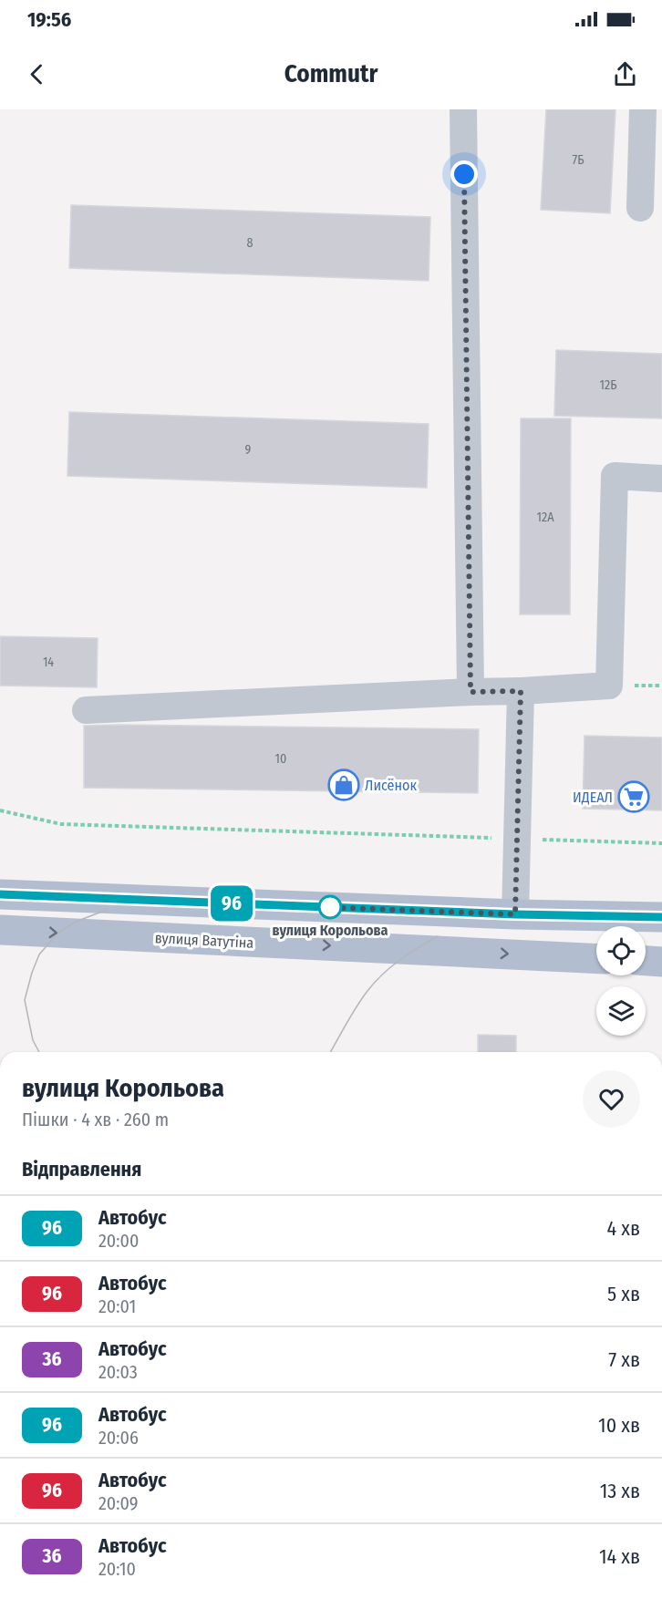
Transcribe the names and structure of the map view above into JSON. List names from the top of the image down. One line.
{"streets":{"main road":["вулиця Ватутіна"]},"places":{"shop":["Лисёнок"],"supermarket":["ИДЕАЛ"],"other":["вулиця Корольова"]},"lines":["bus line 96"],"house_numbers":["7Б","8","12Б","9","12А","14","10"],"page":{"status":"19:56","header":"Commutr","on_map":"96","heading":[["вулиця Корольова","Пішки · 4 хв · 260 m"],"Відправлення"],"list":[{"mark":"96","name":"Автобус","note":"20:00","value":"4 хв"},{"mark":"96","name":"Автобус","note":"20:01","value":"5 хв"},{"mark":"36","name":"Автобус","note":"20:03","value":"7 хв"},{"mark":"96","name":"Автобус","note":"20:06","value":"10 хв"},{"mark":"96","name":"Автобус","note":"20:09","value":"13 хв"},{"mark":"36","name":"Автобус","note":"20:10","value":"14 хв"}]}}
